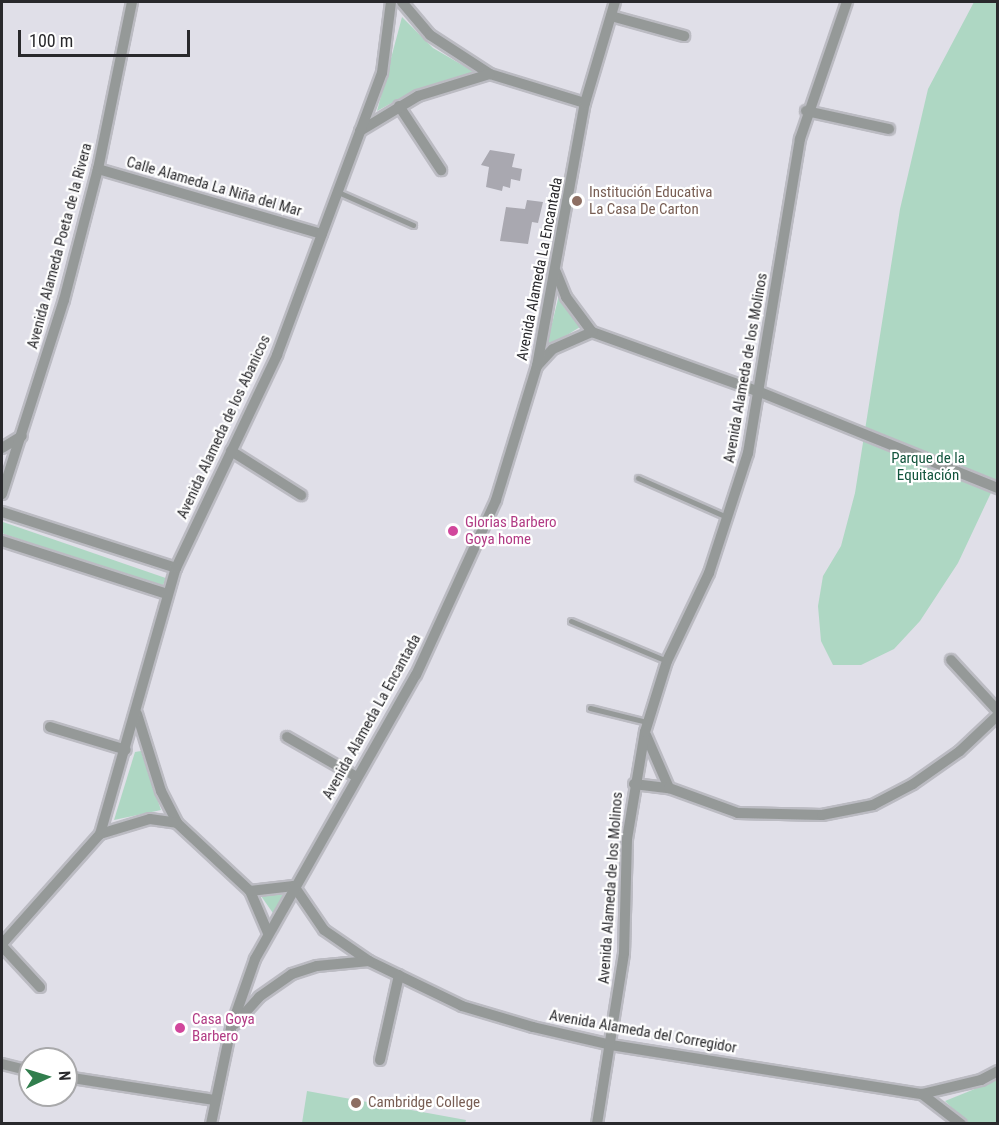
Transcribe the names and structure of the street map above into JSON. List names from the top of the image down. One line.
{"streets":{"street":["Calle Alameda La Niña del Mar","Avenida Alameda Poeta de la Rivera","Avenida Alameda La Encantada","Avenida Alameda de los Molinos","Avenida Alameda de los Abanicos","Avenida Alameda del Corregidor"]},"crossings":[["Calle Alameda La Niña del Mar","Avenida Alameda Poeta de la Rivera"],["Calle Alameda La Niña del Mar","Avenida Alameda de los Abanicos"],["Avenida Alameda La Encantada","Avenida Alameda del Corregidor"],["Avenida Alameda de los Molinos","Avenida Alameda del Corregidor"]],"parks":["Parque de la Equitación"],"places":["Institución Educativa La Casa De Carton","Glorias Barbero Goya home","Casa Goya Barbero","Cambridge College"],"scale_bar":"100 m","north":"right"}
